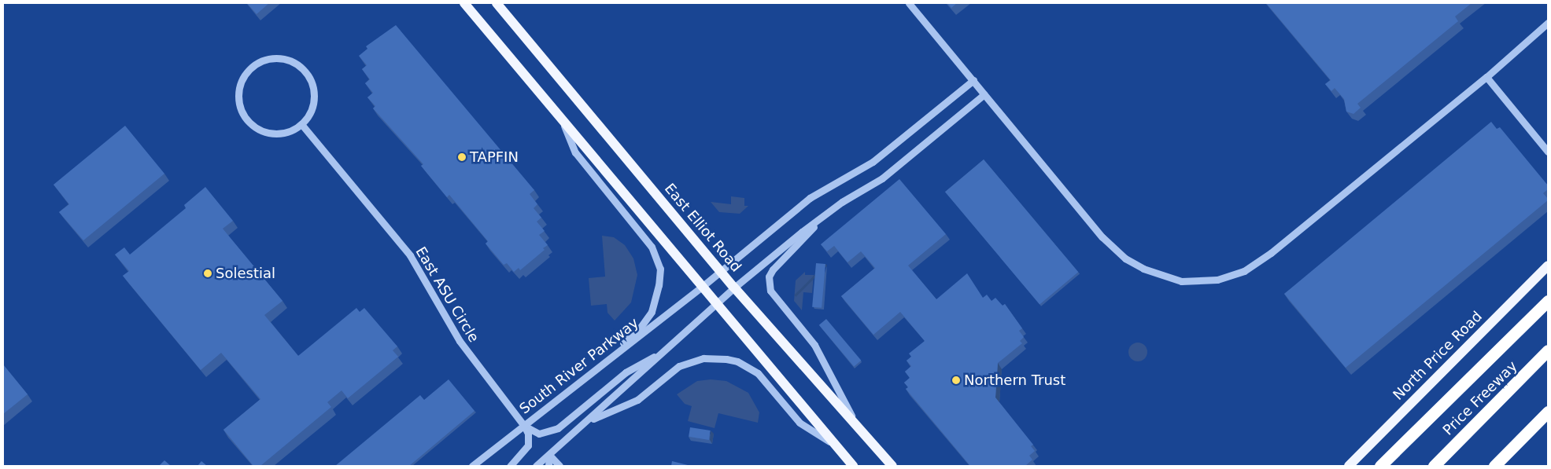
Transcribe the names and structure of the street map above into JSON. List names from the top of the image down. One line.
{"streets":{"highway":["Price Freeway"],"main road":["East Elliot Road","North Price Road"],"street":["East ASU Circle","South River Parkway"]},"crossings":[["East Elliot Road","South River Parkway"],["East ASU Circle","South River Parkway"]],"places":["TAPFIN","Solestial","Northern Trust"]}
